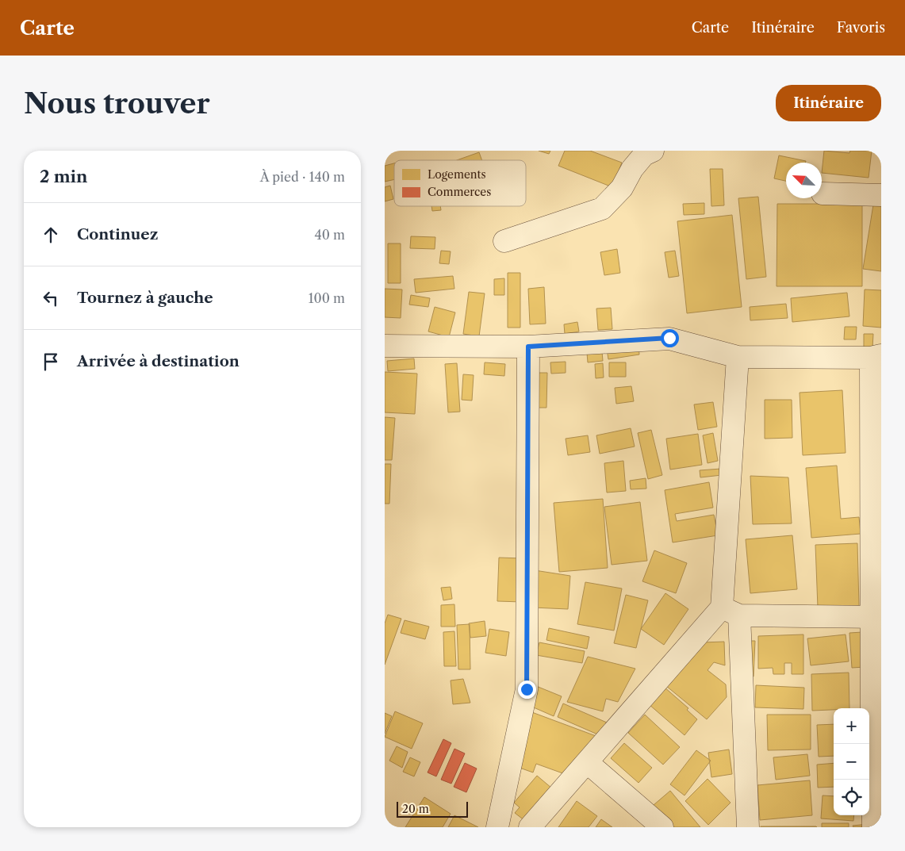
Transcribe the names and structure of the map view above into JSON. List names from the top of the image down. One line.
{"legend":["Logements","Commerces"],"scale_bar":"20 m","north":"top left","page":{"header":"Carte","nav":["Carte","Itinéraire","Favoris"],"buttons":"Itinéraire","title":"Nous trouver","heading":["2 min","À pied · 140 m"],"list":[["Continuez","40 m"],["Tournez à gauche","100 m"],"Arrivée à destination"],"map_buttons":["+","−"],"scale":"20 m"}}
